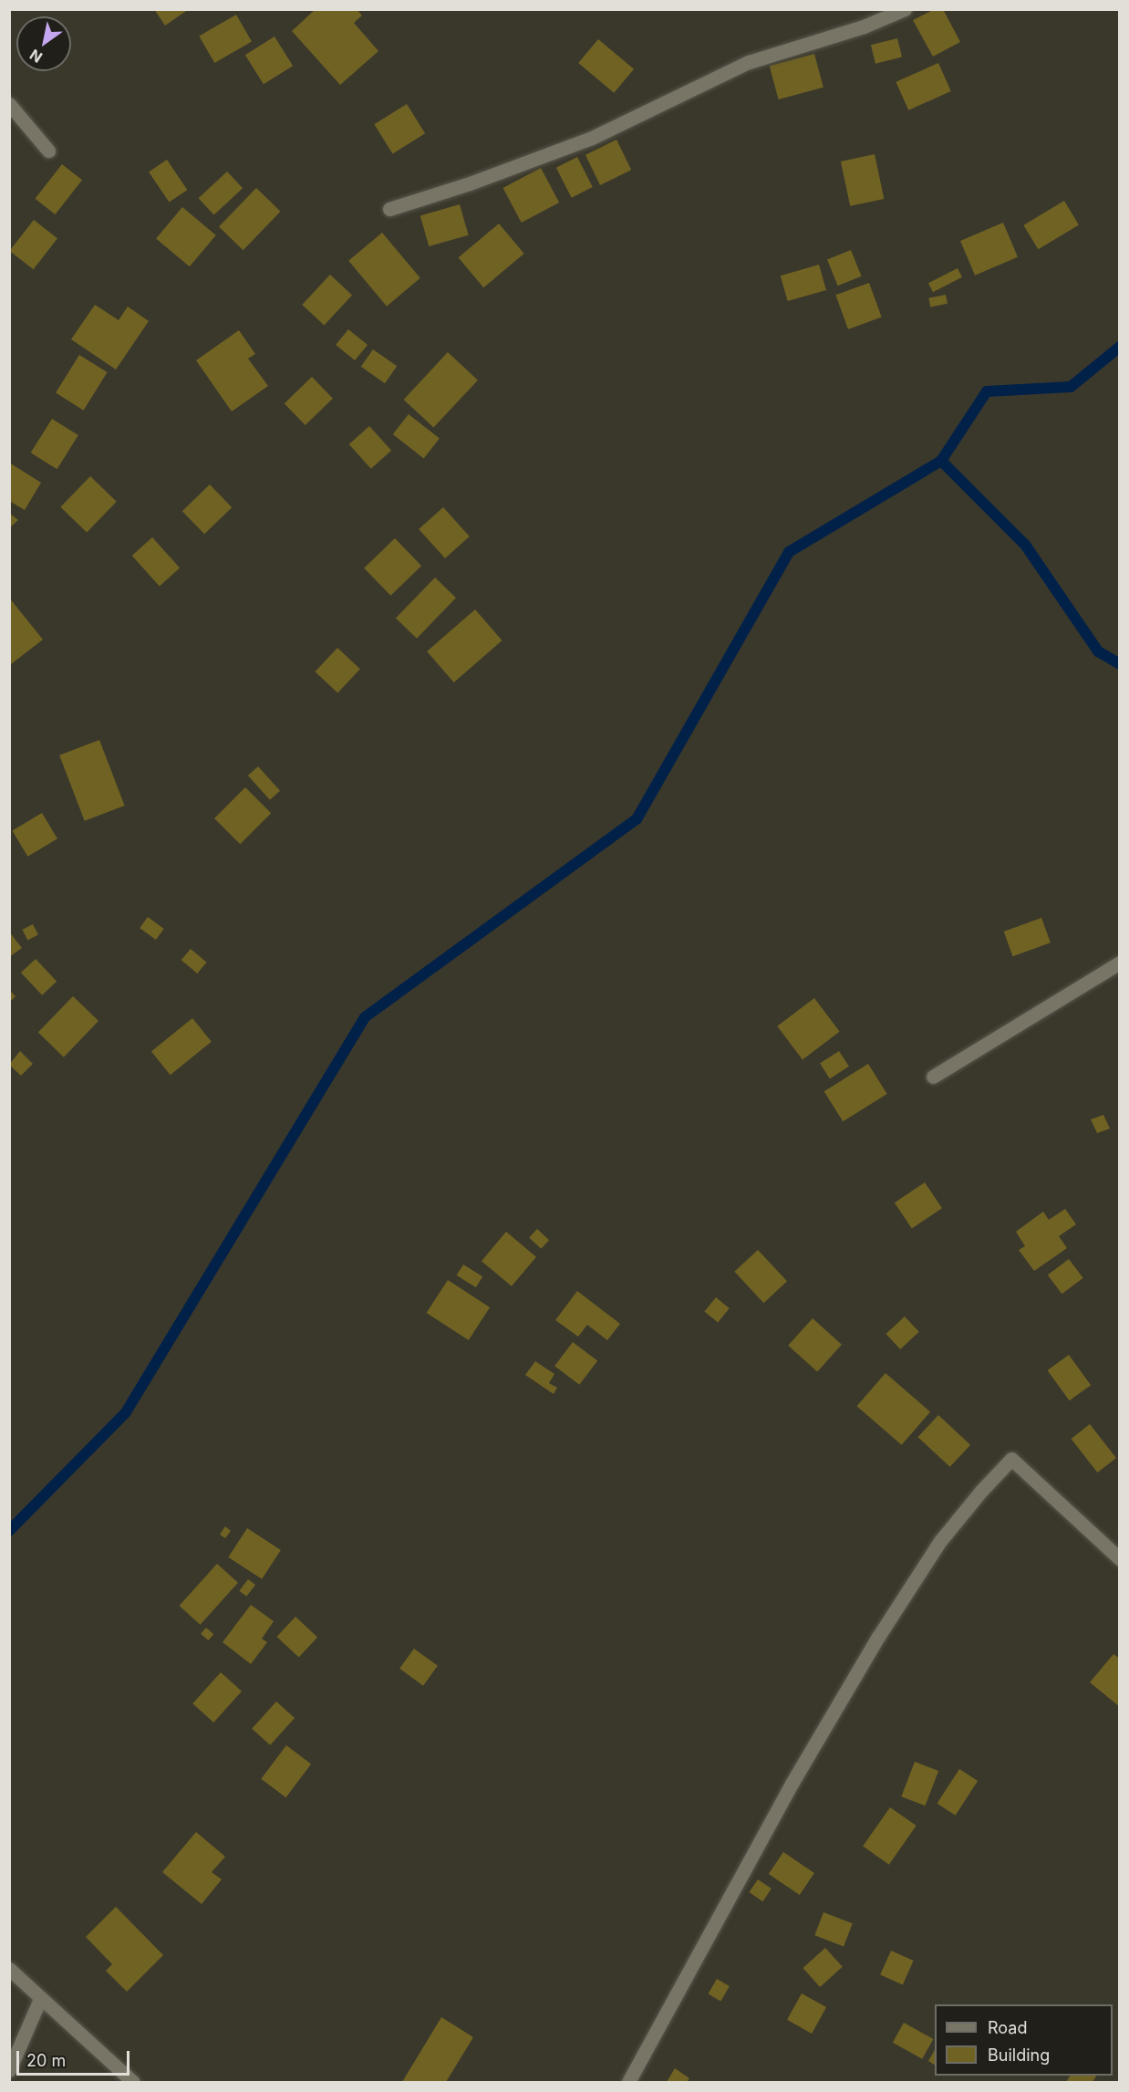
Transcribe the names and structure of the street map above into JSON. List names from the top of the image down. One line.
{"legend":["Road","Building"],"scale_bar":"20 m","north":"bottom left"}
